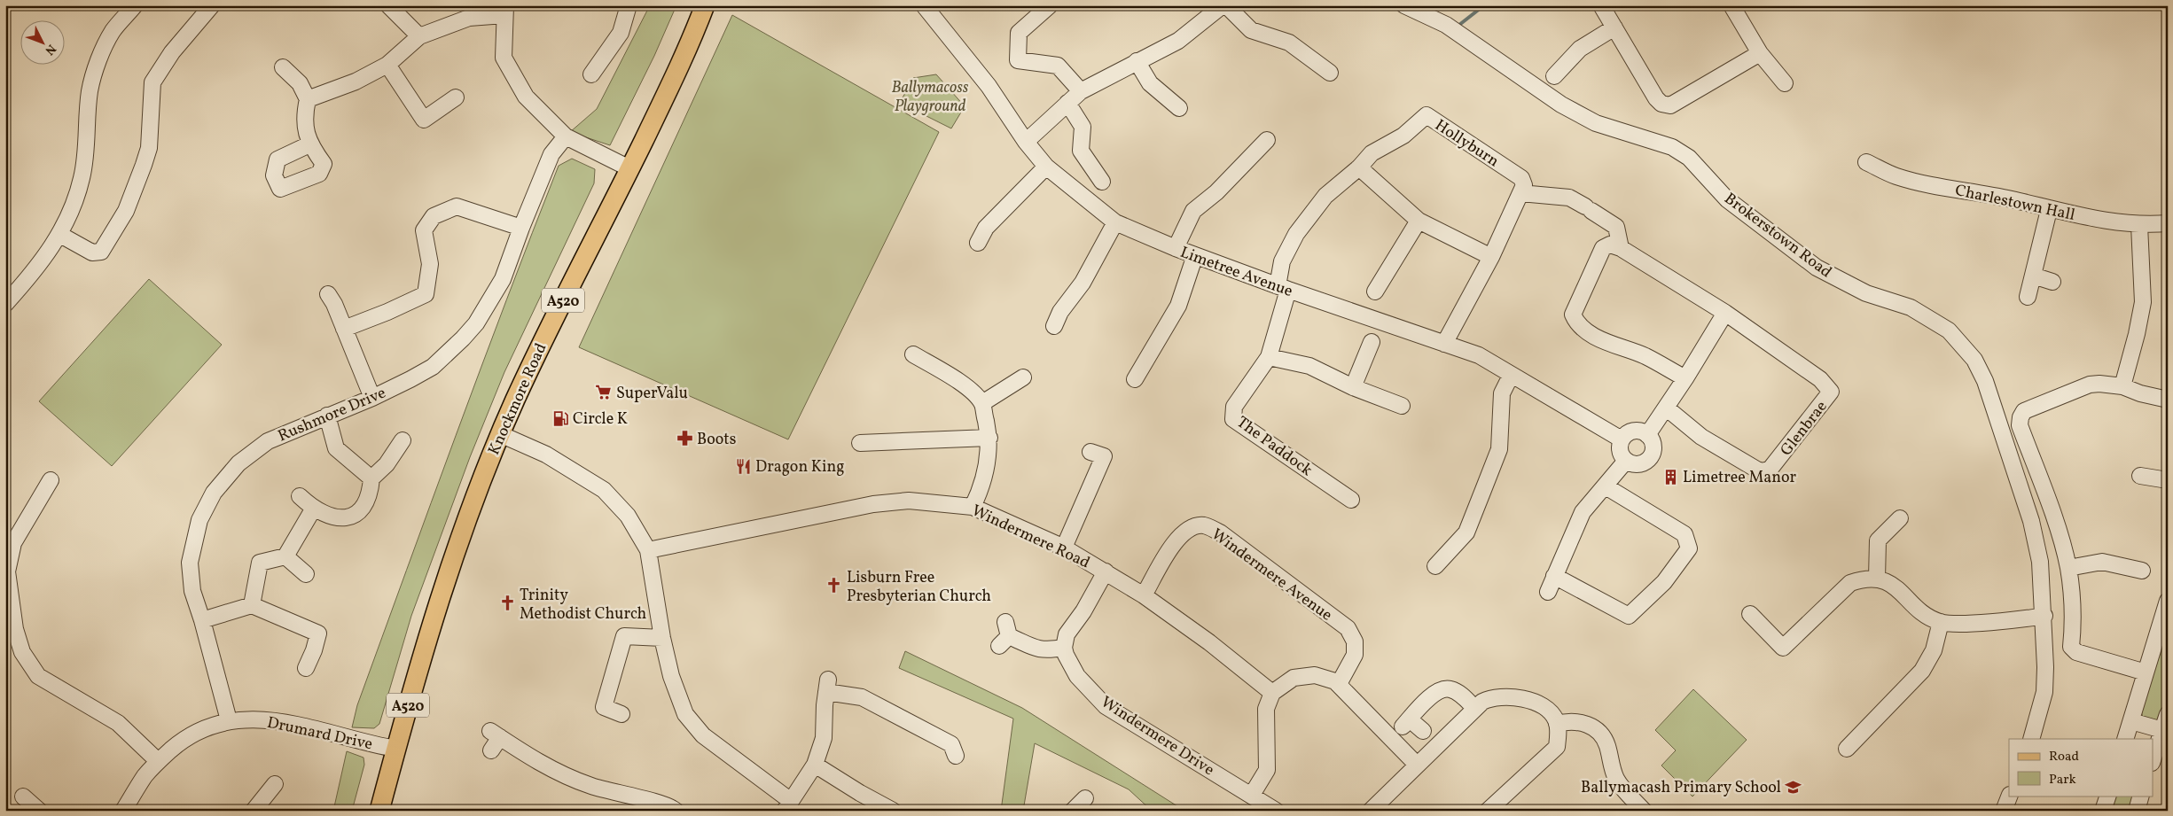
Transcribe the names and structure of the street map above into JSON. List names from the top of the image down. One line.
{"streets":{"main road":["A520","Knockmore Road"],"street":["Hollyburn","Charlestown Hall","Brokerstown Road","Limetree Avenue","Rushmore Drive","Glenbrae","The Paddock","Windermere Road","Windermere Avenue","Drumard Drive","Windermere Drive"]},"crossings":[["Hollyburn","Limetree Avenue"],["Hollyburn","The Paddock"],["Limetree Avenue","The Paddock"],["Knockmore Road","Drumard Drive"],["Rushmore Drive","Drumard Drive"],["Windermere Road","Windermere Avenue"]],"parks":["Ballymacoss Playground"],"places":{"supermarket":["SuperValu"],"fuel station":["Circle K"],"pharmacy":["Boots"],"restaurant":["Dragon King"],"building":["Limetree Manor"],"church":["Lisburn Free Presbyterian Church","Trinity Methodist Church"],"school or university":["Ballymacash Primary School"]},"legend":["Road","Park"],"north":"bottom right"}
